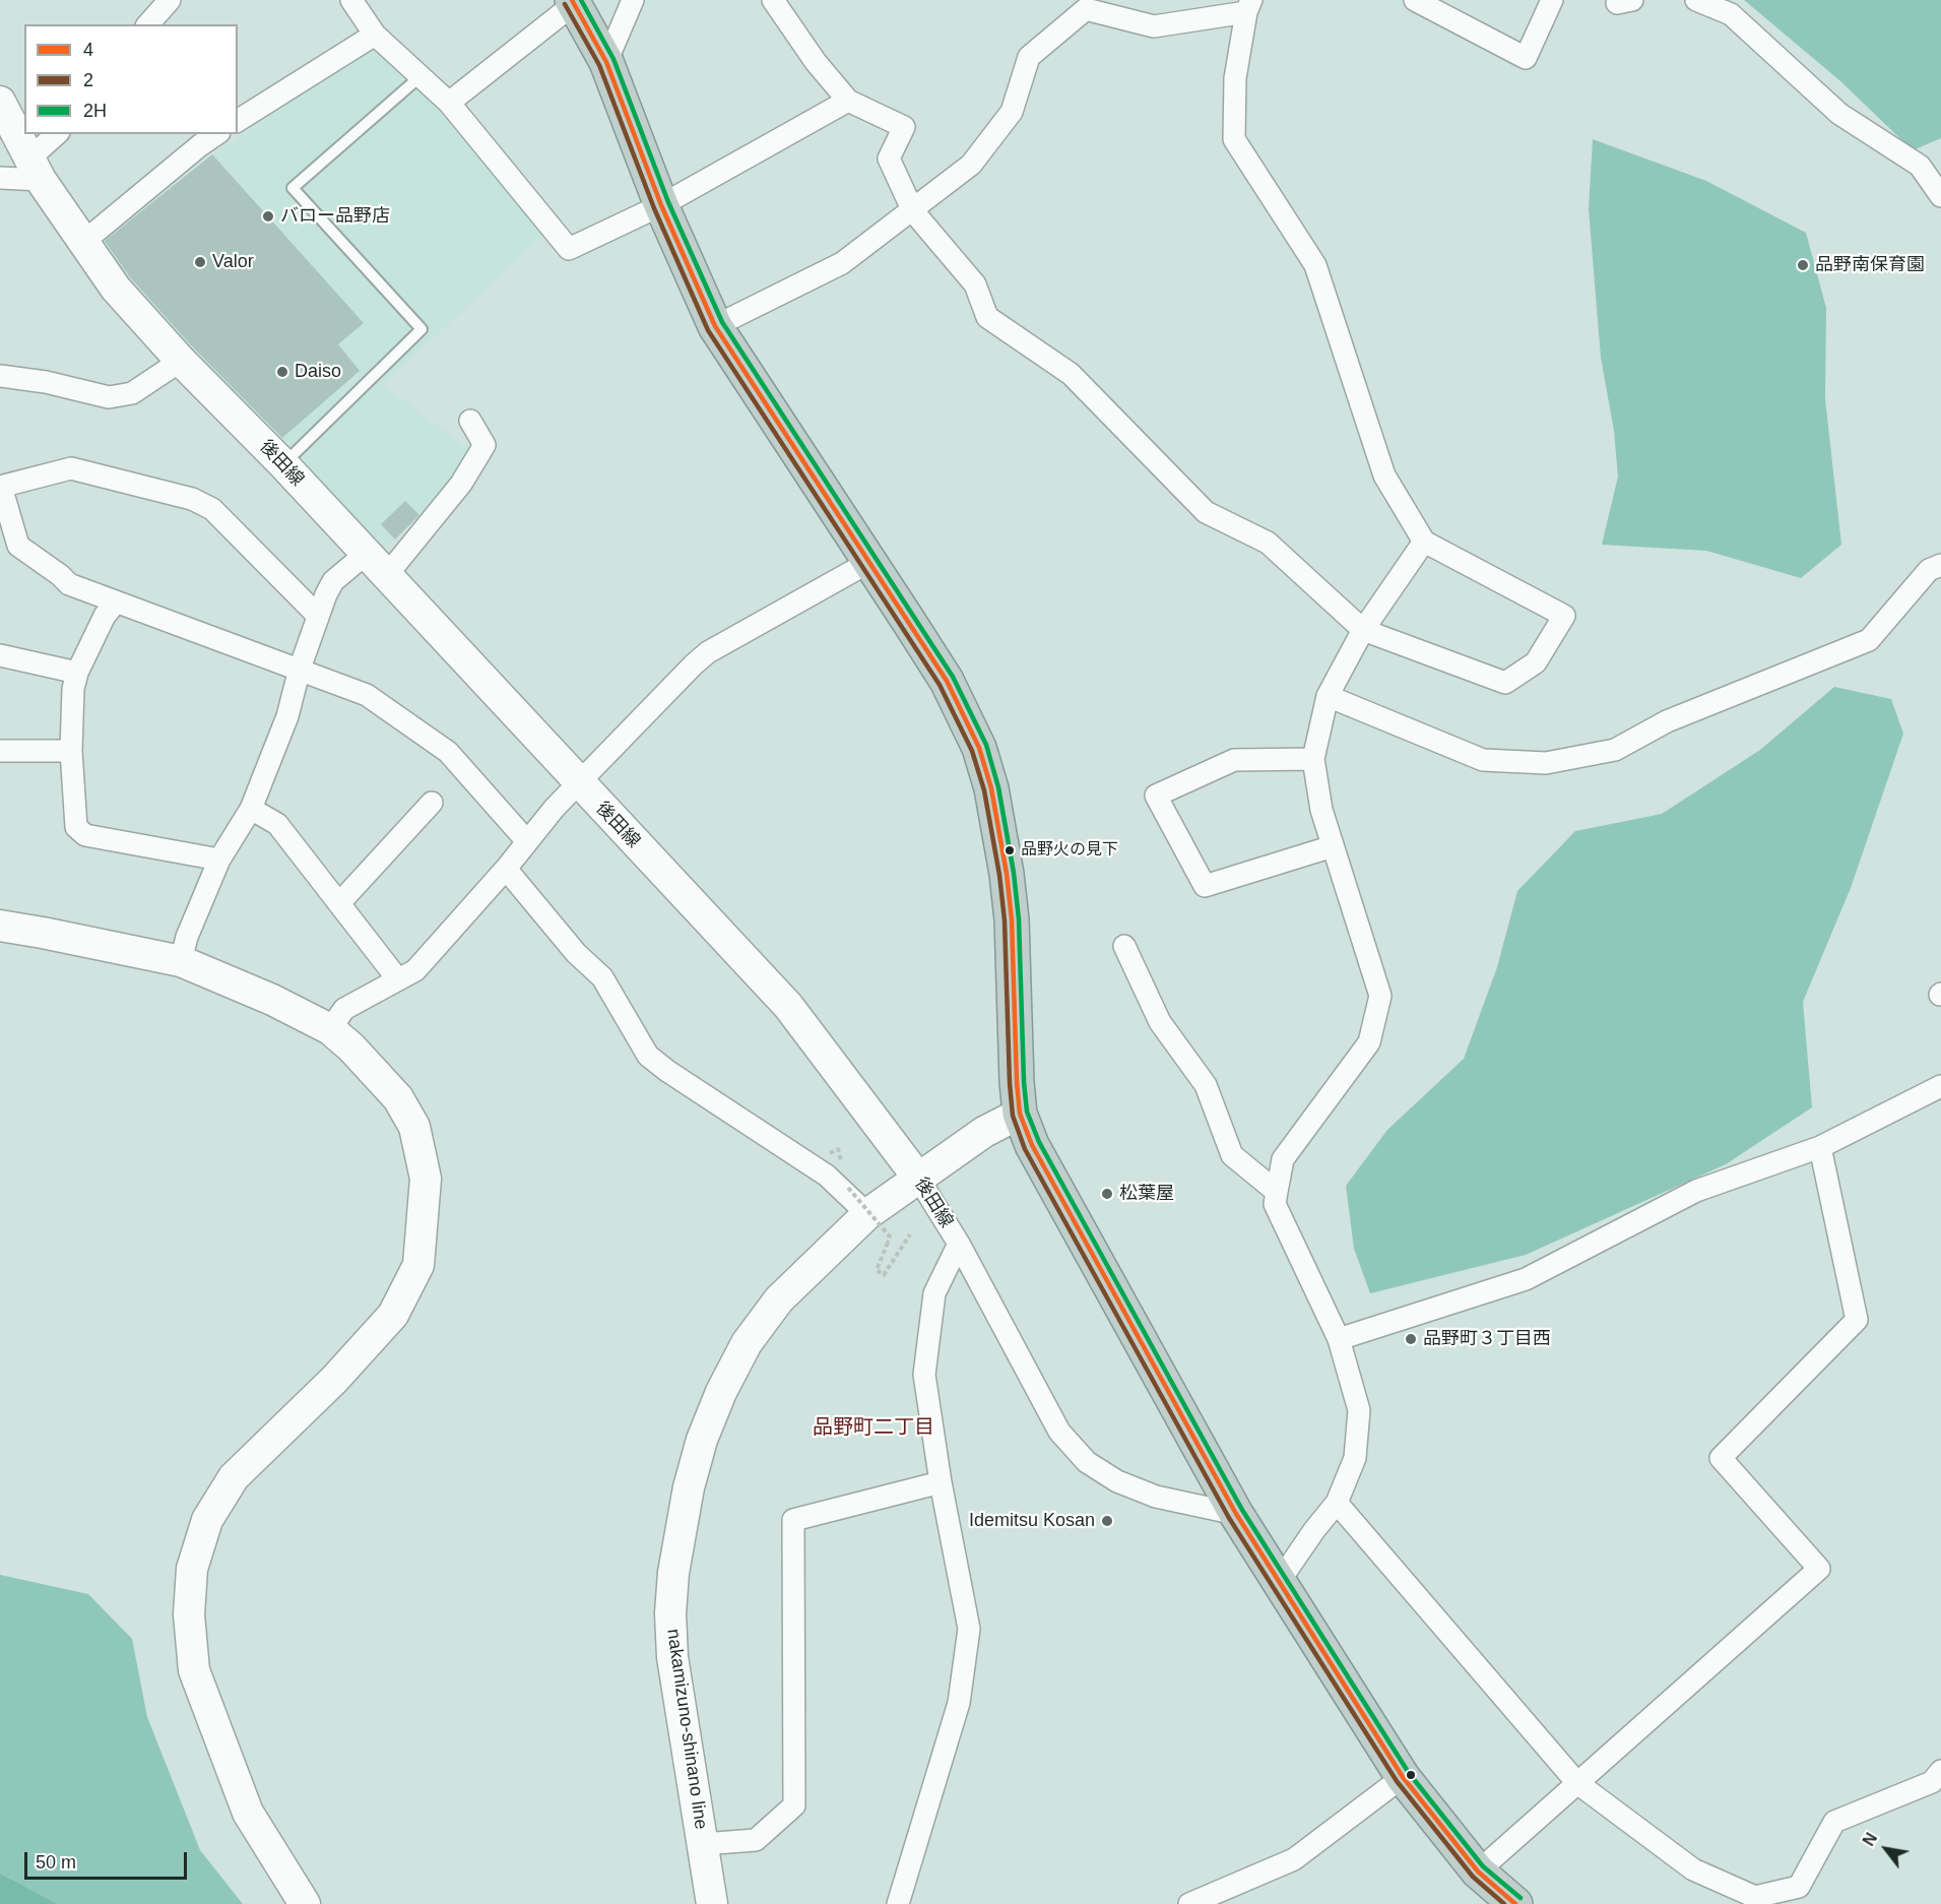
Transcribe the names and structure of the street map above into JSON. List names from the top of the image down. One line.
{"streets":{"street":["後田線","nakamizuno-shinano line"]},"crossings":[["後田線","nakamizuno-shinano line"]],"districts":["品野町二丁目"],"places":["バロー品野店","Valor","品野南保育園","Daiso","品野火の見下","松葉屋","品野町３丁目西","Idemitsu Kosan"],"lines":["transit line 4","transit line 2H","transit line 2"],"legend":["4","2","2H"],"scale_bar":"50 m","north":"top left"}
